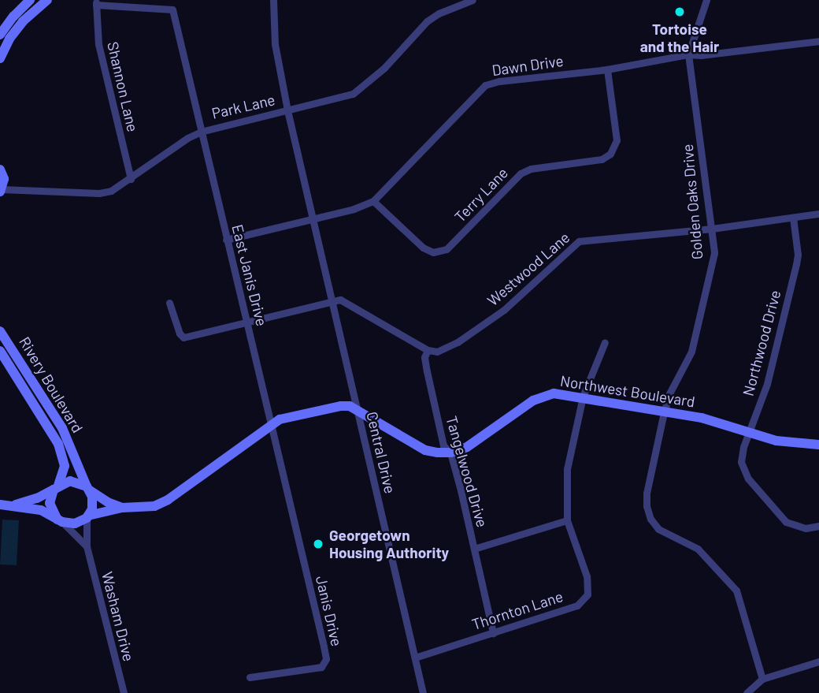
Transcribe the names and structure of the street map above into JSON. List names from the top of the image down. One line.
{"streets":{"street":["Dawn Drive","Shannon Lane","Park Lane","Terry Lane","Golden Oaks Drive","Westwood Lane","East Janis Drive","Northwood Drive","Rivery Boulevard","Northwest Boulevard","Central Drive","Tangelwood Drive","Thornton Lane","Janis Drive","Washam Drive"]},"crossings":[["Dawn Drive","Terry Lane"],["Dawn Drive","Golden Oaks Drive"],["Dawn Drive","East Janis Drive"],["Dawn Drive","Central Drive"],["Shannon Lane","Park Lane"],["Shannon Lane","East Janis Drive"],["Park Lane","East Janis Drive"],["Park Lane","Central Drive"],["Golden Oaks Drive","Westwood Lane"],["Golden Oaks Drive","Northwest Boulevard"],["Westwood Lane","Northwood Drive"],["Westwood Lane","Tangelwood Drive"],["East Janis Drive","Janis Drive"],["Northwood Drive","Northwest Boulevard"],["Rivery Boulevard","Washam Drive"],["Northwest Boulevard","Tangelwood Drive"],["Northwest Boulevard","Thornton Lane"],["Central Drive","Thornton Lane"],["Tangelwood Drive","Thornton Lane"]],"places":["Tortoise and the Hair","Georgetown Housing Authority"]}
